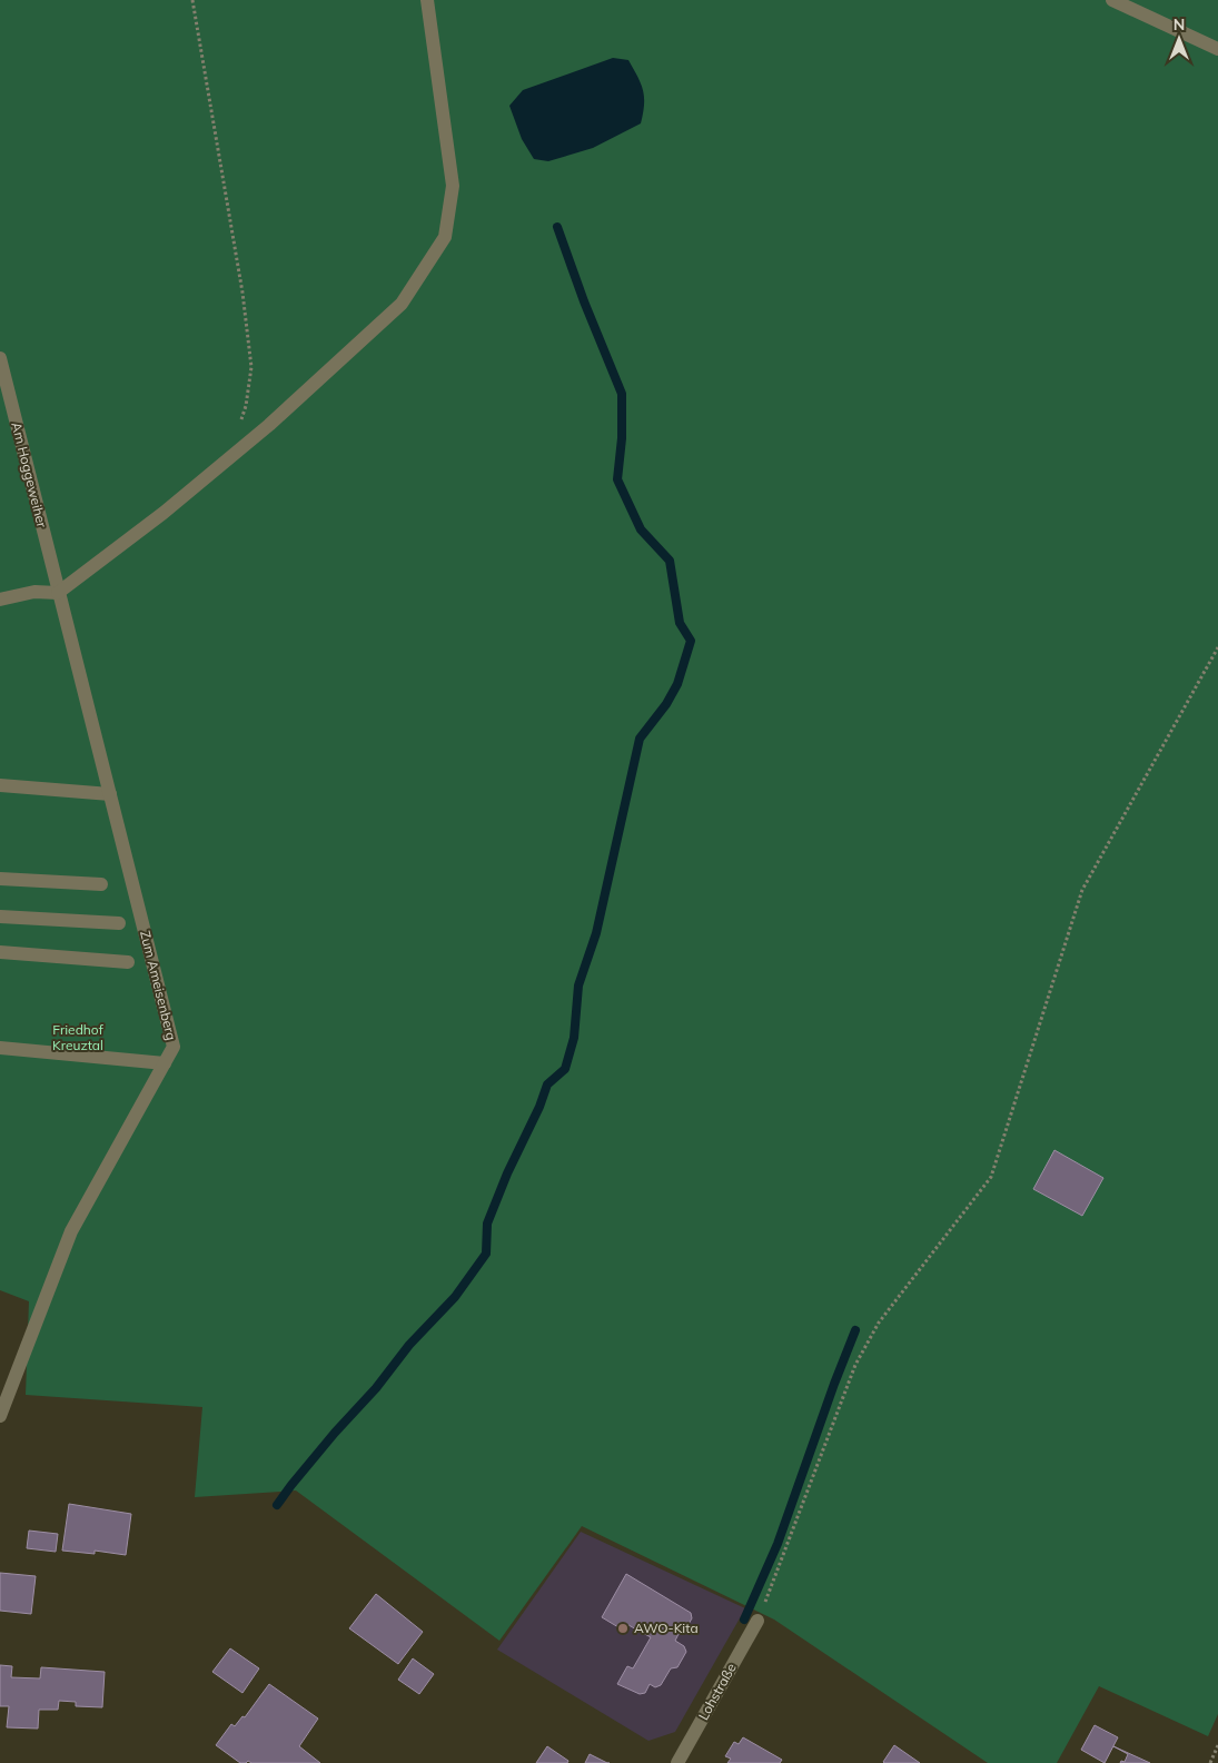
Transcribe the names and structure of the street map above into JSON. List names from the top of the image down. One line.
{"streets":{"street":["Am Hoggeweiher","Zum Ameisenberg","Lohstraße"]},"crossings":[["Am Hoggeweiher","Zum Ameisenberg"]],"parks":["Friedhof Kreuztal"],"places":["AWO-Kita"],"north":"top"}
